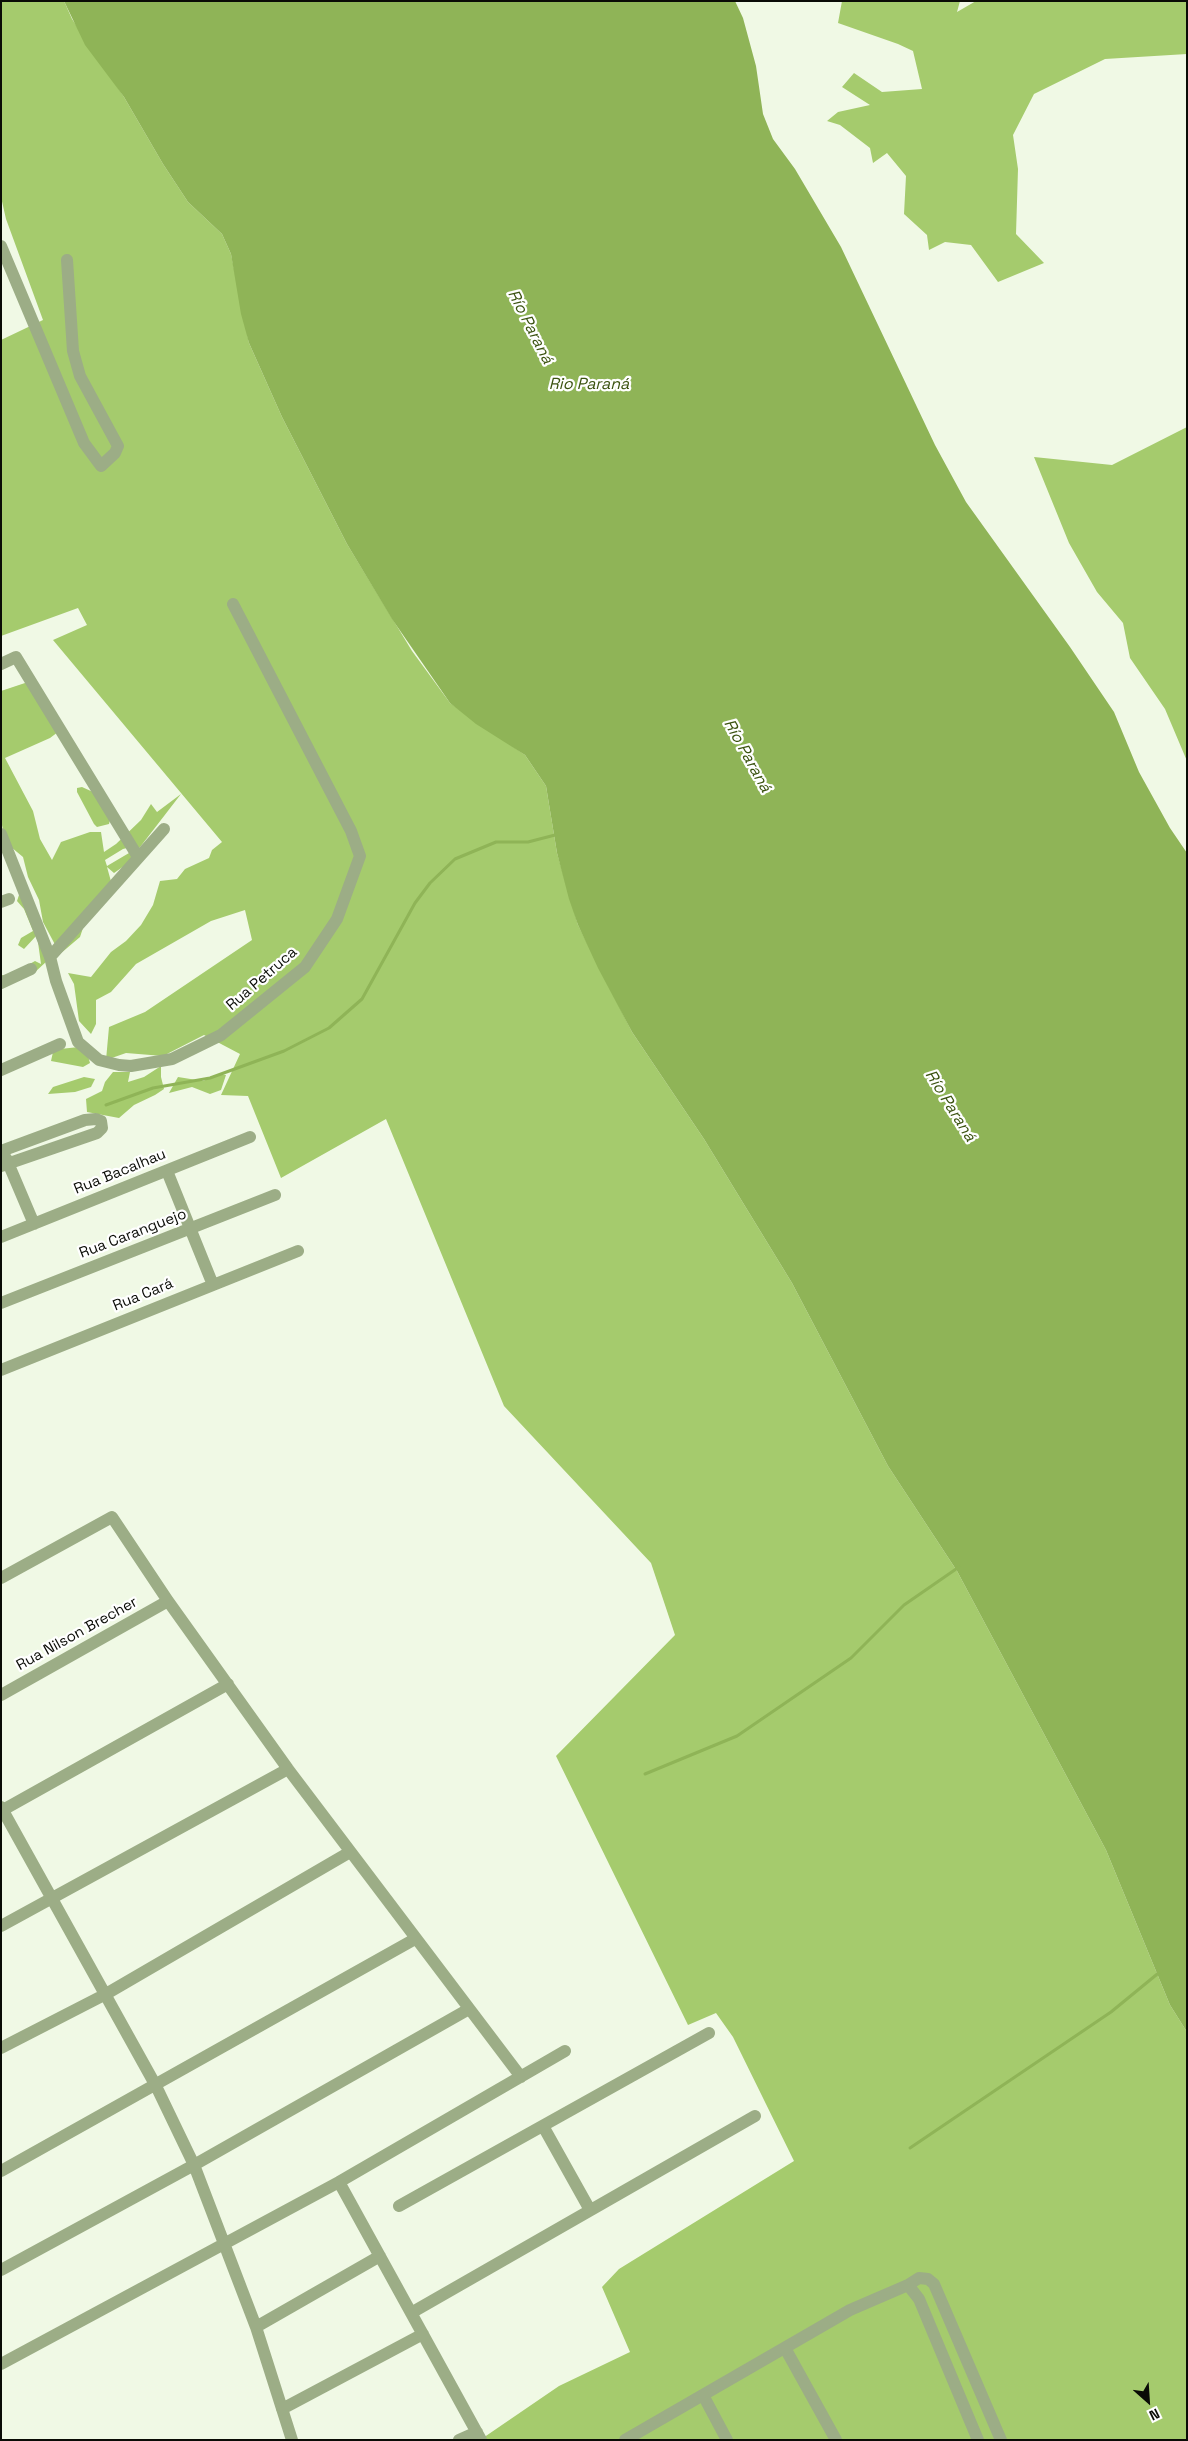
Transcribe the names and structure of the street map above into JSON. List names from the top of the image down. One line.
{"streets":{"street":["Rua Petruca","Rua Bacalhau","Rua Caranguejo","Rua Cará","Rua Nilson Brecher"]},"water":["Río Paraná","Rio Paraná"],"north":"bottom right"}
